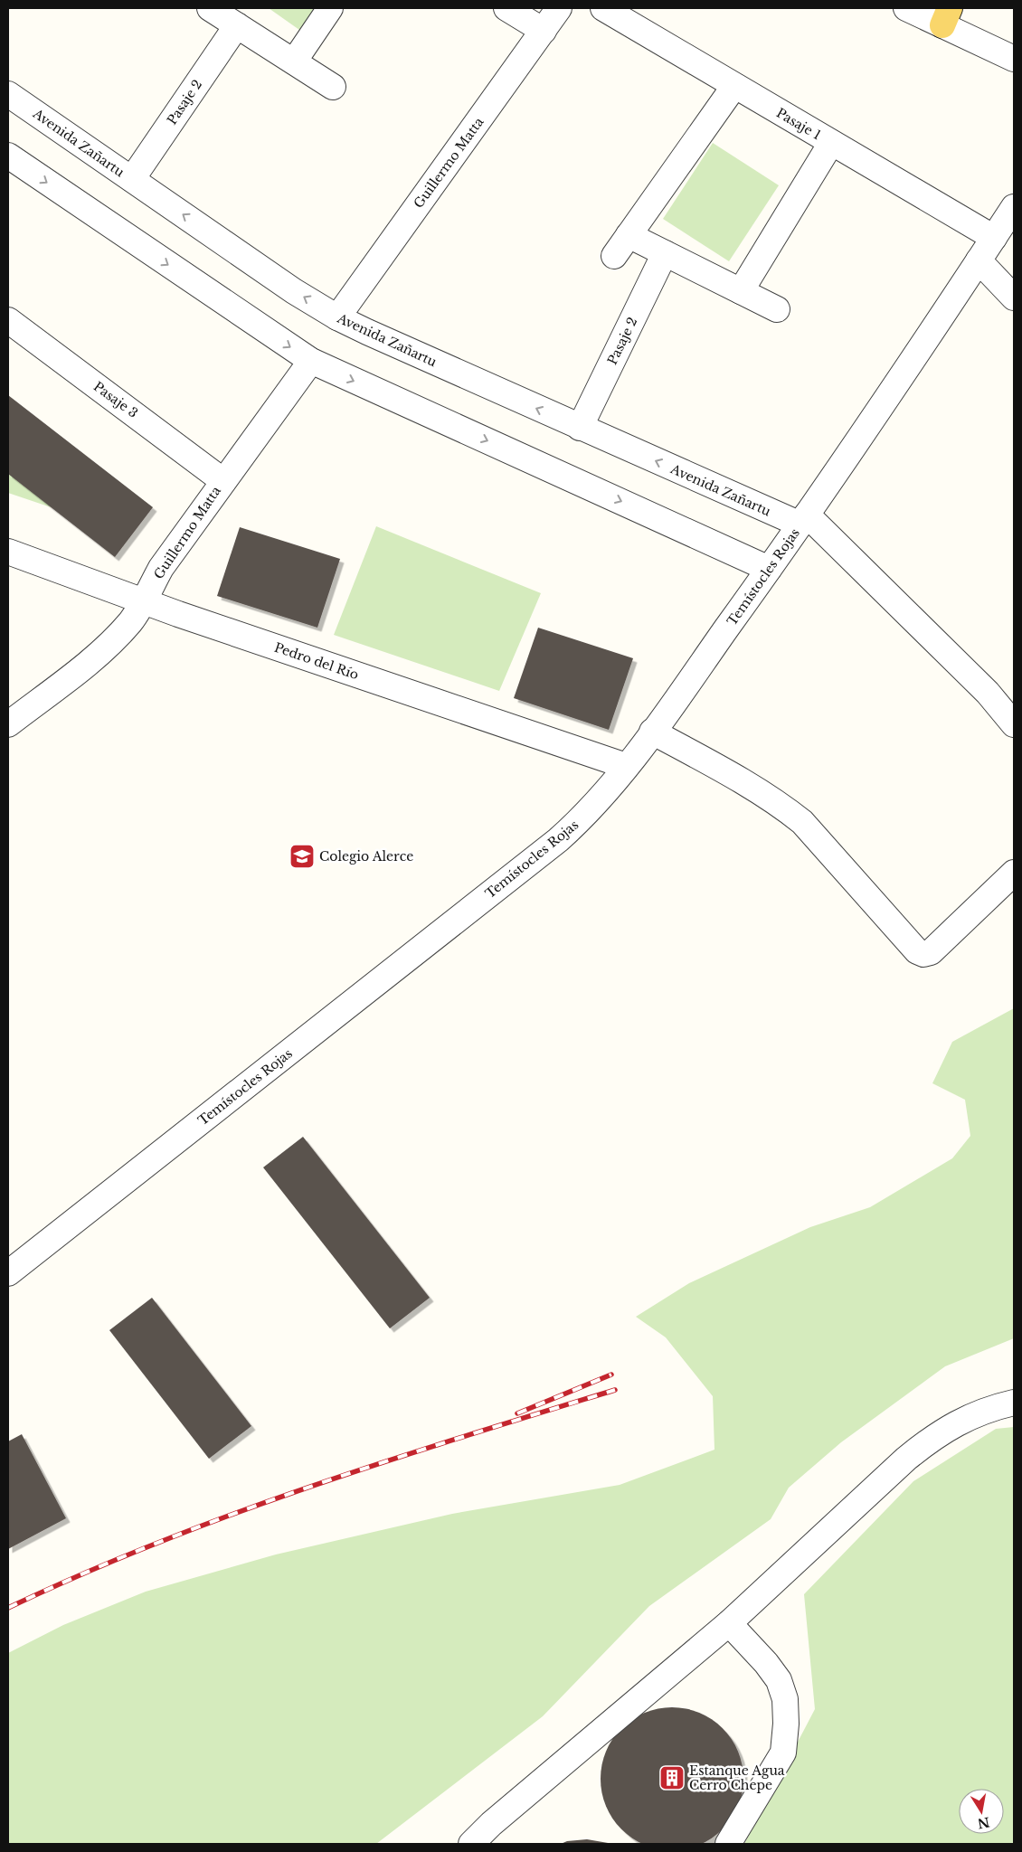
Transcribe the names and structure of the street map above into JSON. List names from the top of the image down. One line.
{"streets":{"street":["Pasaje 2","Pasaje 1","Avenida Zañartu","Guillermo Matta","Pasaje 3","Temístocles Rojas","Pedro del Río"]},"crossings":[["Pasaje 2","Avenida Zañartu"],["Pasaje 1","Temístocles Rojas"],["Avenida Zañartu","Guillermo Matta"],["Avenida Zañartu","Temístocles Rojas"],["Guillermo Matta","Pasaje 3"],["Guillermo Matta","Pedro del Río"],["Temístocles Rojas","Pedro del Río"]],"places":{"school or university":["Colegio Alerce"],"building":["Estanque Agua Cerro Chepe"]},"north":"bottom"}
